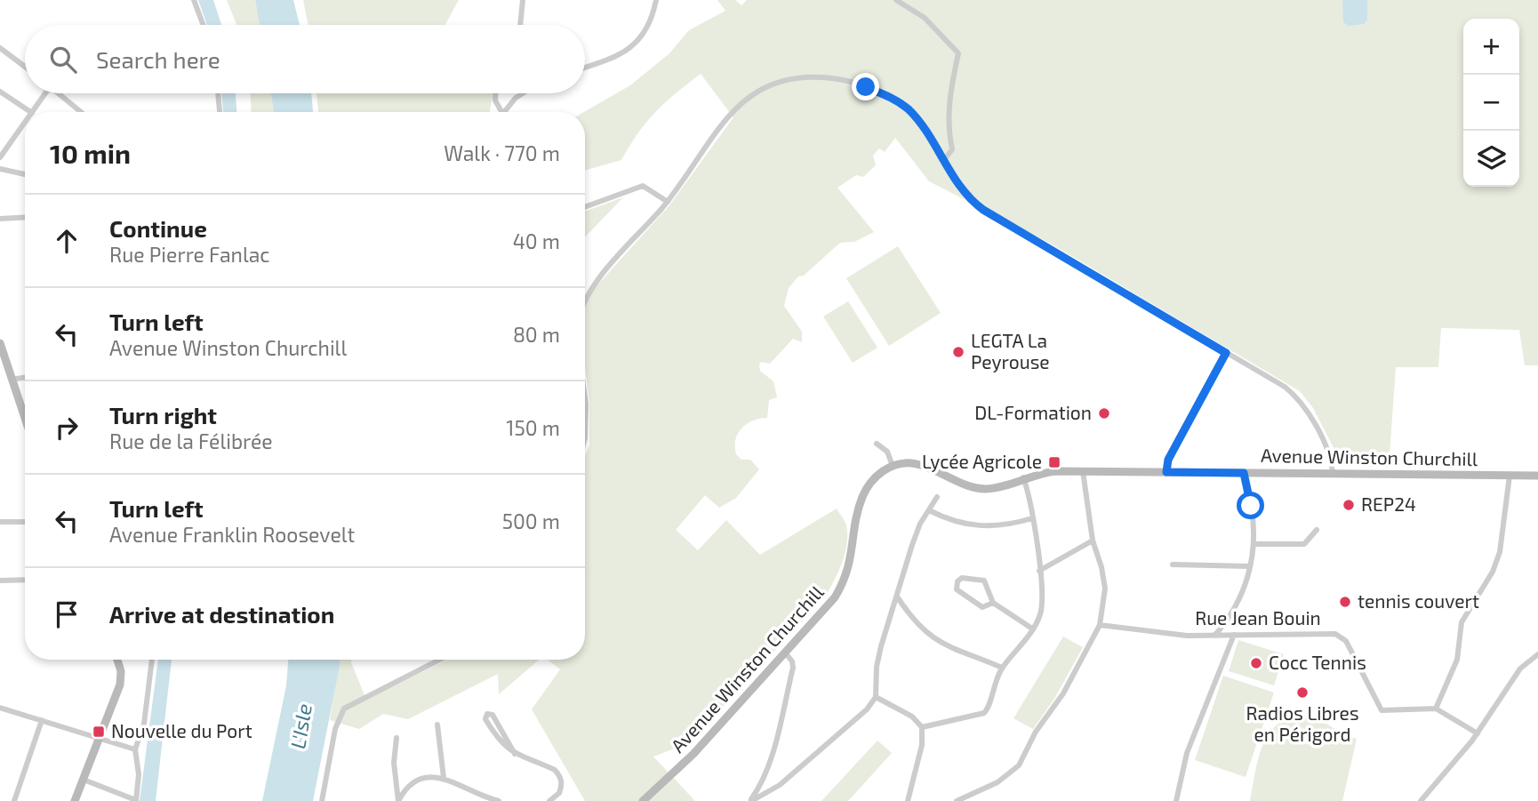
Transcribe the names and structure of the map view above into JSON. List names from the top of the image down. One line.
{"streets":{"main road":["Avenue Winston Churchill"],"street":["Rue Jean Bouin"]},"water":["L'Isle"],"places":{"other":["LEGTA La Peyrouse","DL-Formation","REP24","tennis couvert","Cocc Tennis","Radios Libres en Périgord"],"transit":["Lycée Agricole","Nouvelle du Port"]},"page":{"map_buttons":["+","−"],"search":"Search here","heading":["10 min","Walk · 770 m"],"list":[["Continue","Rue Pierre Fanlac","40 m"],["Turn left","Avenue Winston Churchill","80 m"],["Turn right","Rue de la Félibrée","150 m"],["Turn left","Avenue Franklin Roosevelt","500 m"],"Arrive at destination"]}}
